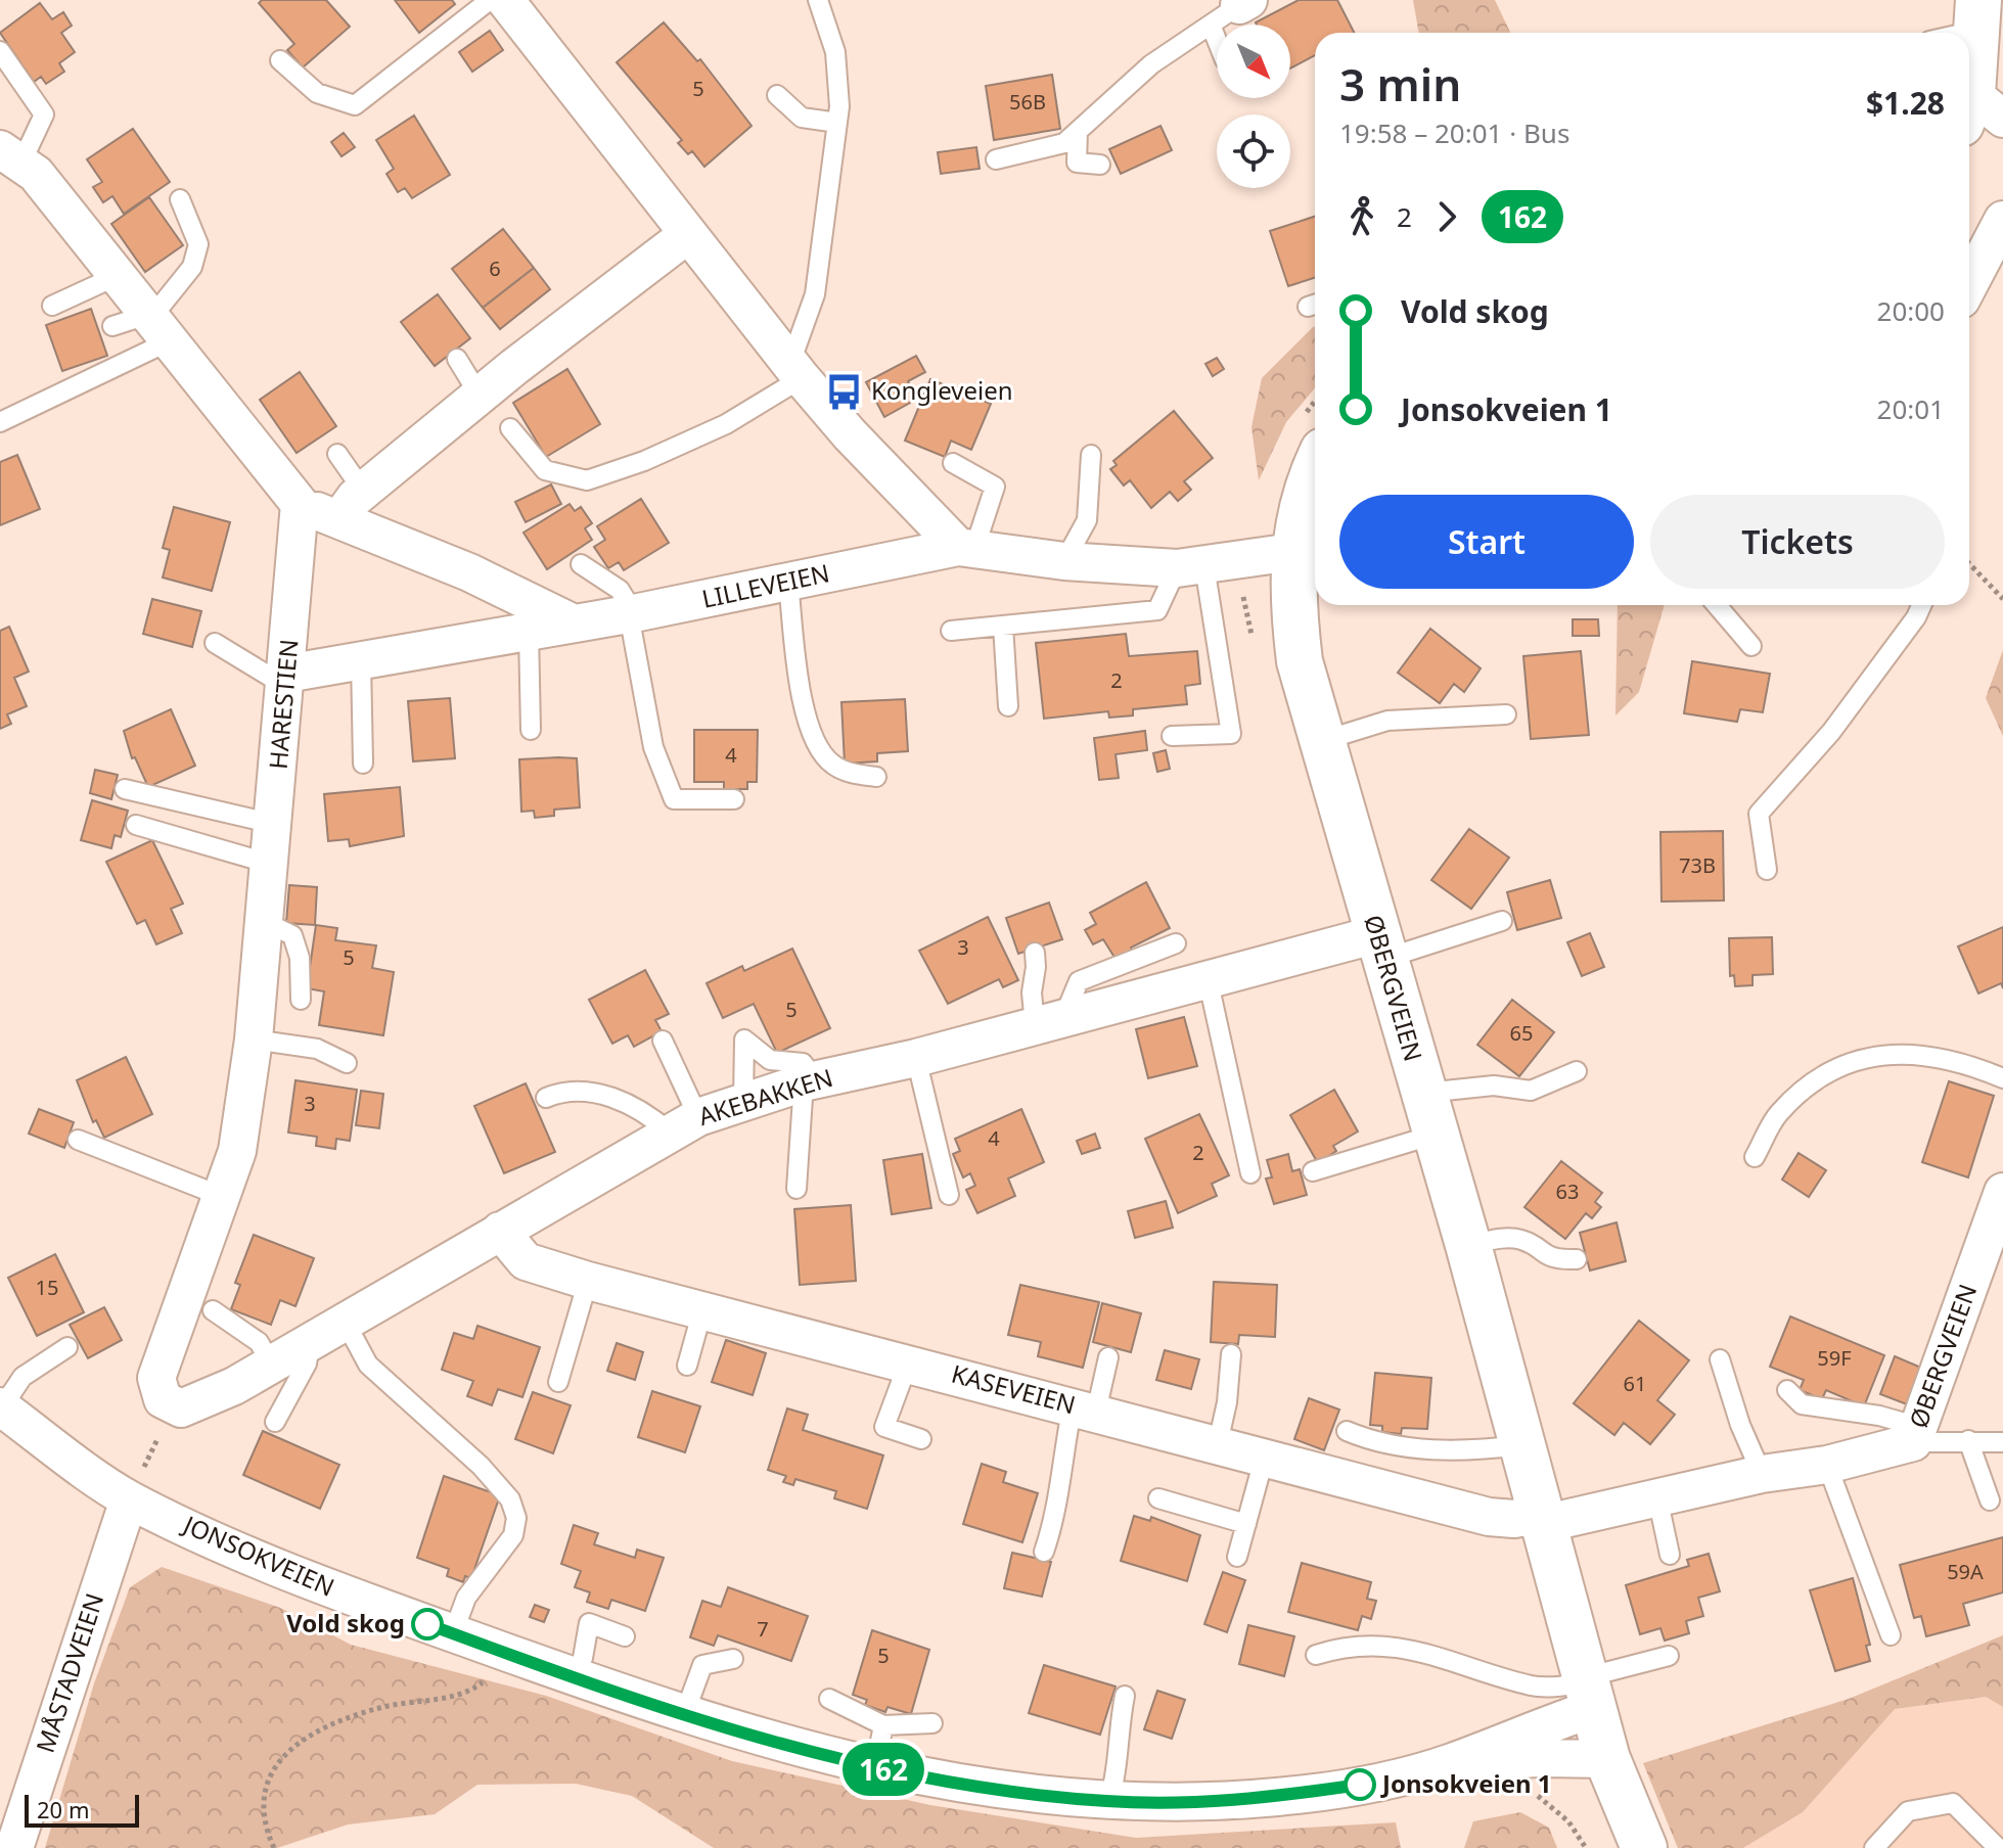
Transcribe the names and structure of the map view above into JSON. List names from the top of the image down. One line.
{"streets":{"main road":["ØBERGVEIEN"],"street":["LILLEVEIEN","HARESTIEN","AKEBAKKEN","KASEVEIEN","JONSOKVEIEN","MÅSTADVEIEN"]},"crossings":[["LILLEVEIEN","HARESTIEN"],["HARESTIEN","AKEBAKKEN"],["ØBERGVEIEN","AKEBAKKEN"],["ØBERGVEIEN","KASEVEIEN"],["ØBERGVEIEN","JONSOKVEIEN"],["AKEBAKKEN","KASEVEIEN"],["JONSOKVEIEN","MÅSTADVEIEN"]],"places":{"bus stop":["Kongleveien"],"other":["Vold skog","Jonsokveien 1"]},"lines":["bus line 162"],"house_numbers":["5","56B","6","2","4","73B","3","5","5","65","3","4","2","63","15","59F","61","59A","7","5"],"scale_bar":"20 m","north":"bottom right","page":{"on_map":"162","heading":["3 min","19:58 – 20:01 · Bus","$1.28"],"legs":["2","162"],"list":[{"name":"Vold skog","value":"20:00"},{"name":"Jonsokveien 1","value":"20:01"}],"buttons":["Start","Tickets"],"scale":"20 m"}}
